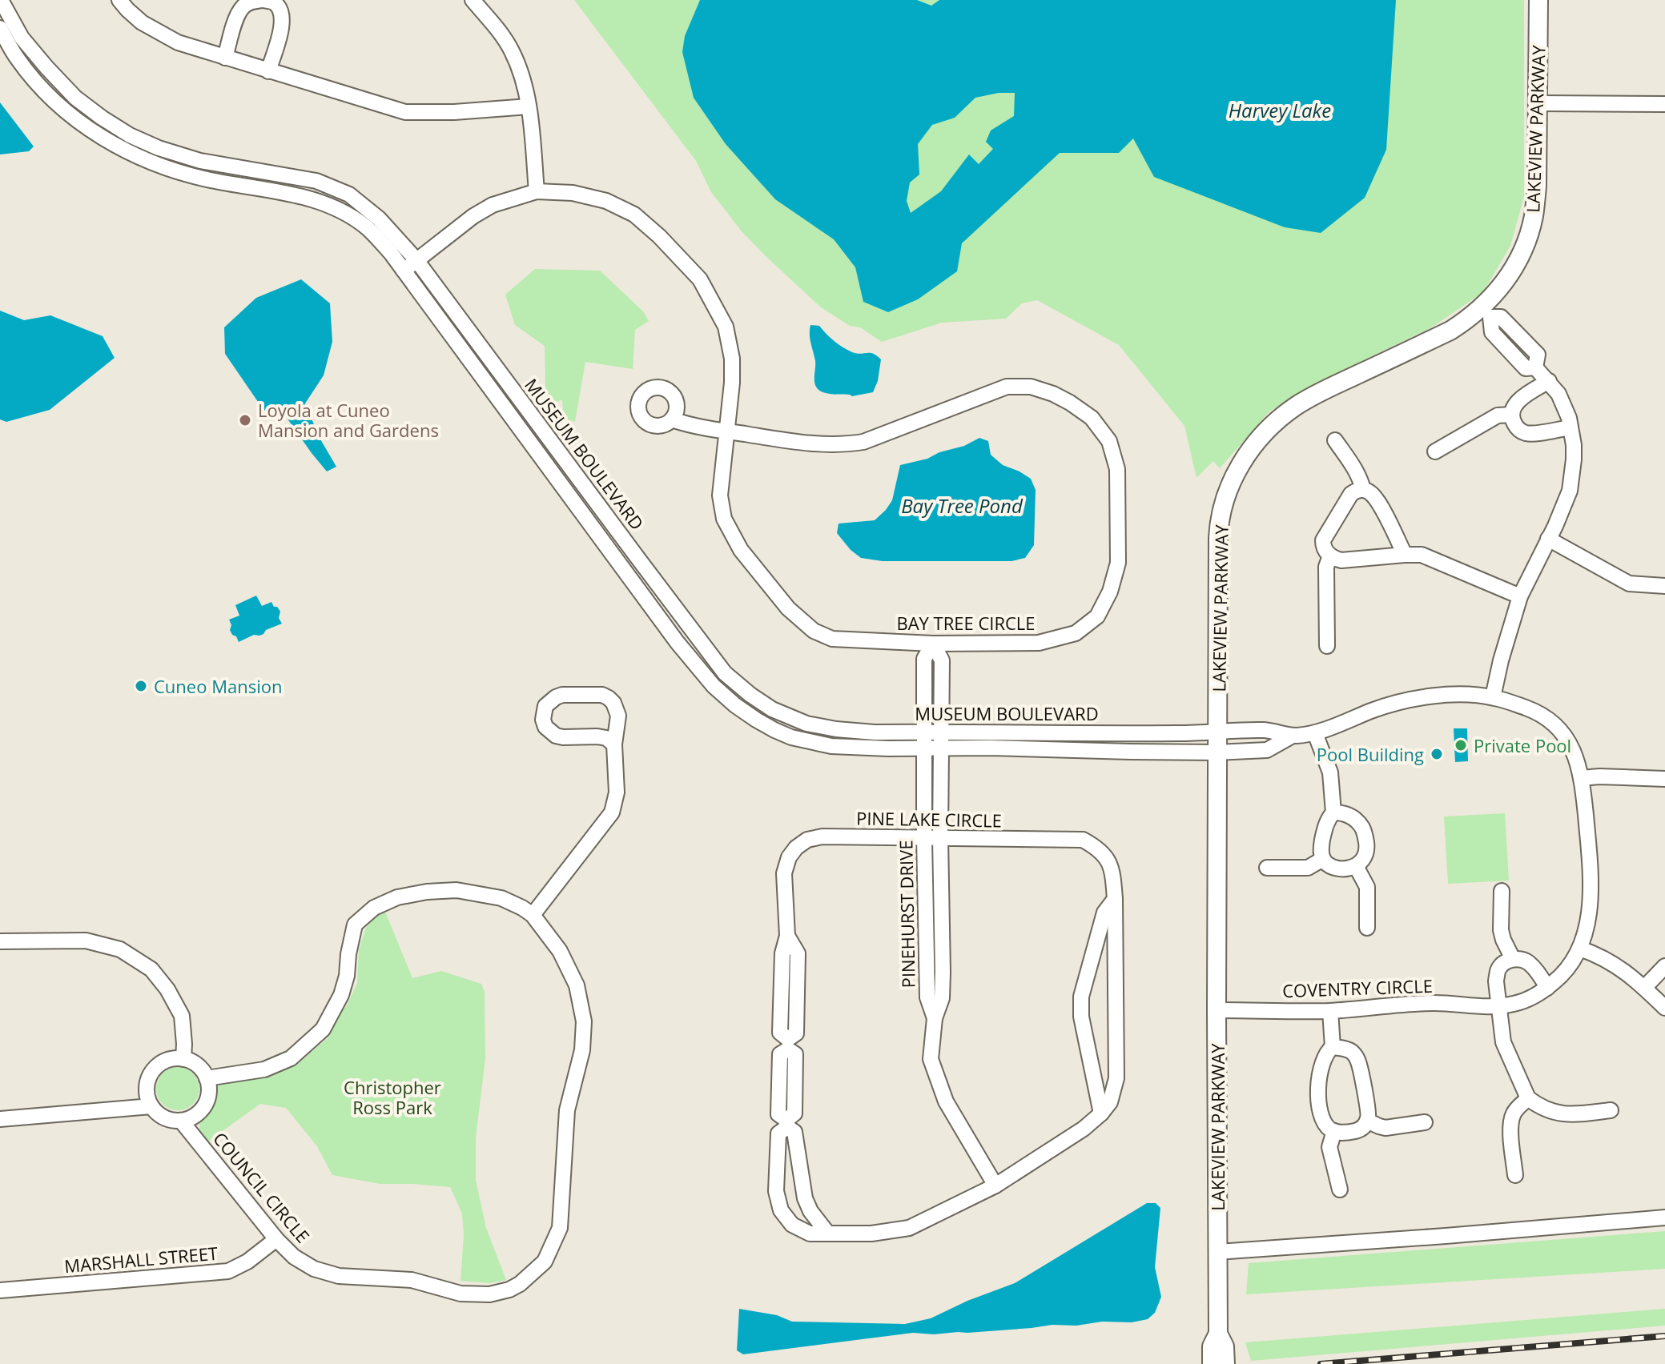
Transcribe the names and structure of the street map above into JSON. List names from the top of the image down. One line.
{"streets":{"street":["LAKEVIEW PARKWAY","MUSEUM BOULEVARD","BAY TREE CIRCLE","PINE LAKE CIRCLE","PINEHURST DRIVE","COVENTRY CIRCLE","COUNCIL CIRCLE","MARSHALL STREET"]},"crossings":[["LAKEVIEW PARKWAY","MUSEUM BOULEVARD"],["LAKEVIEW PARKWAY","COVENTRY CIRCLE"],["MUSEUM BOULEVARD","BAY TREE CIRCLE"],["MUSEUM BOULEVARD","PINEHURST DRIVE"],["MUSEUM BOULEVARD","COVENTRY CIRCLE"],["BAY TREE CIRCLE","PINEHURST DRIVE"],["PINE LAKE CIRCLE","PINEHURST DRIVE"],["COUNCIL CIRCLE","MARSHALL STREET"]],"water":["Harvey Lake","Bay Tree Pond"],"parks":["Christopher Ross Park"],"places":["Loyola at Cuneo Mansion and Gardens","Cuneo Mansion","Private Pool","Pool Building"]}
